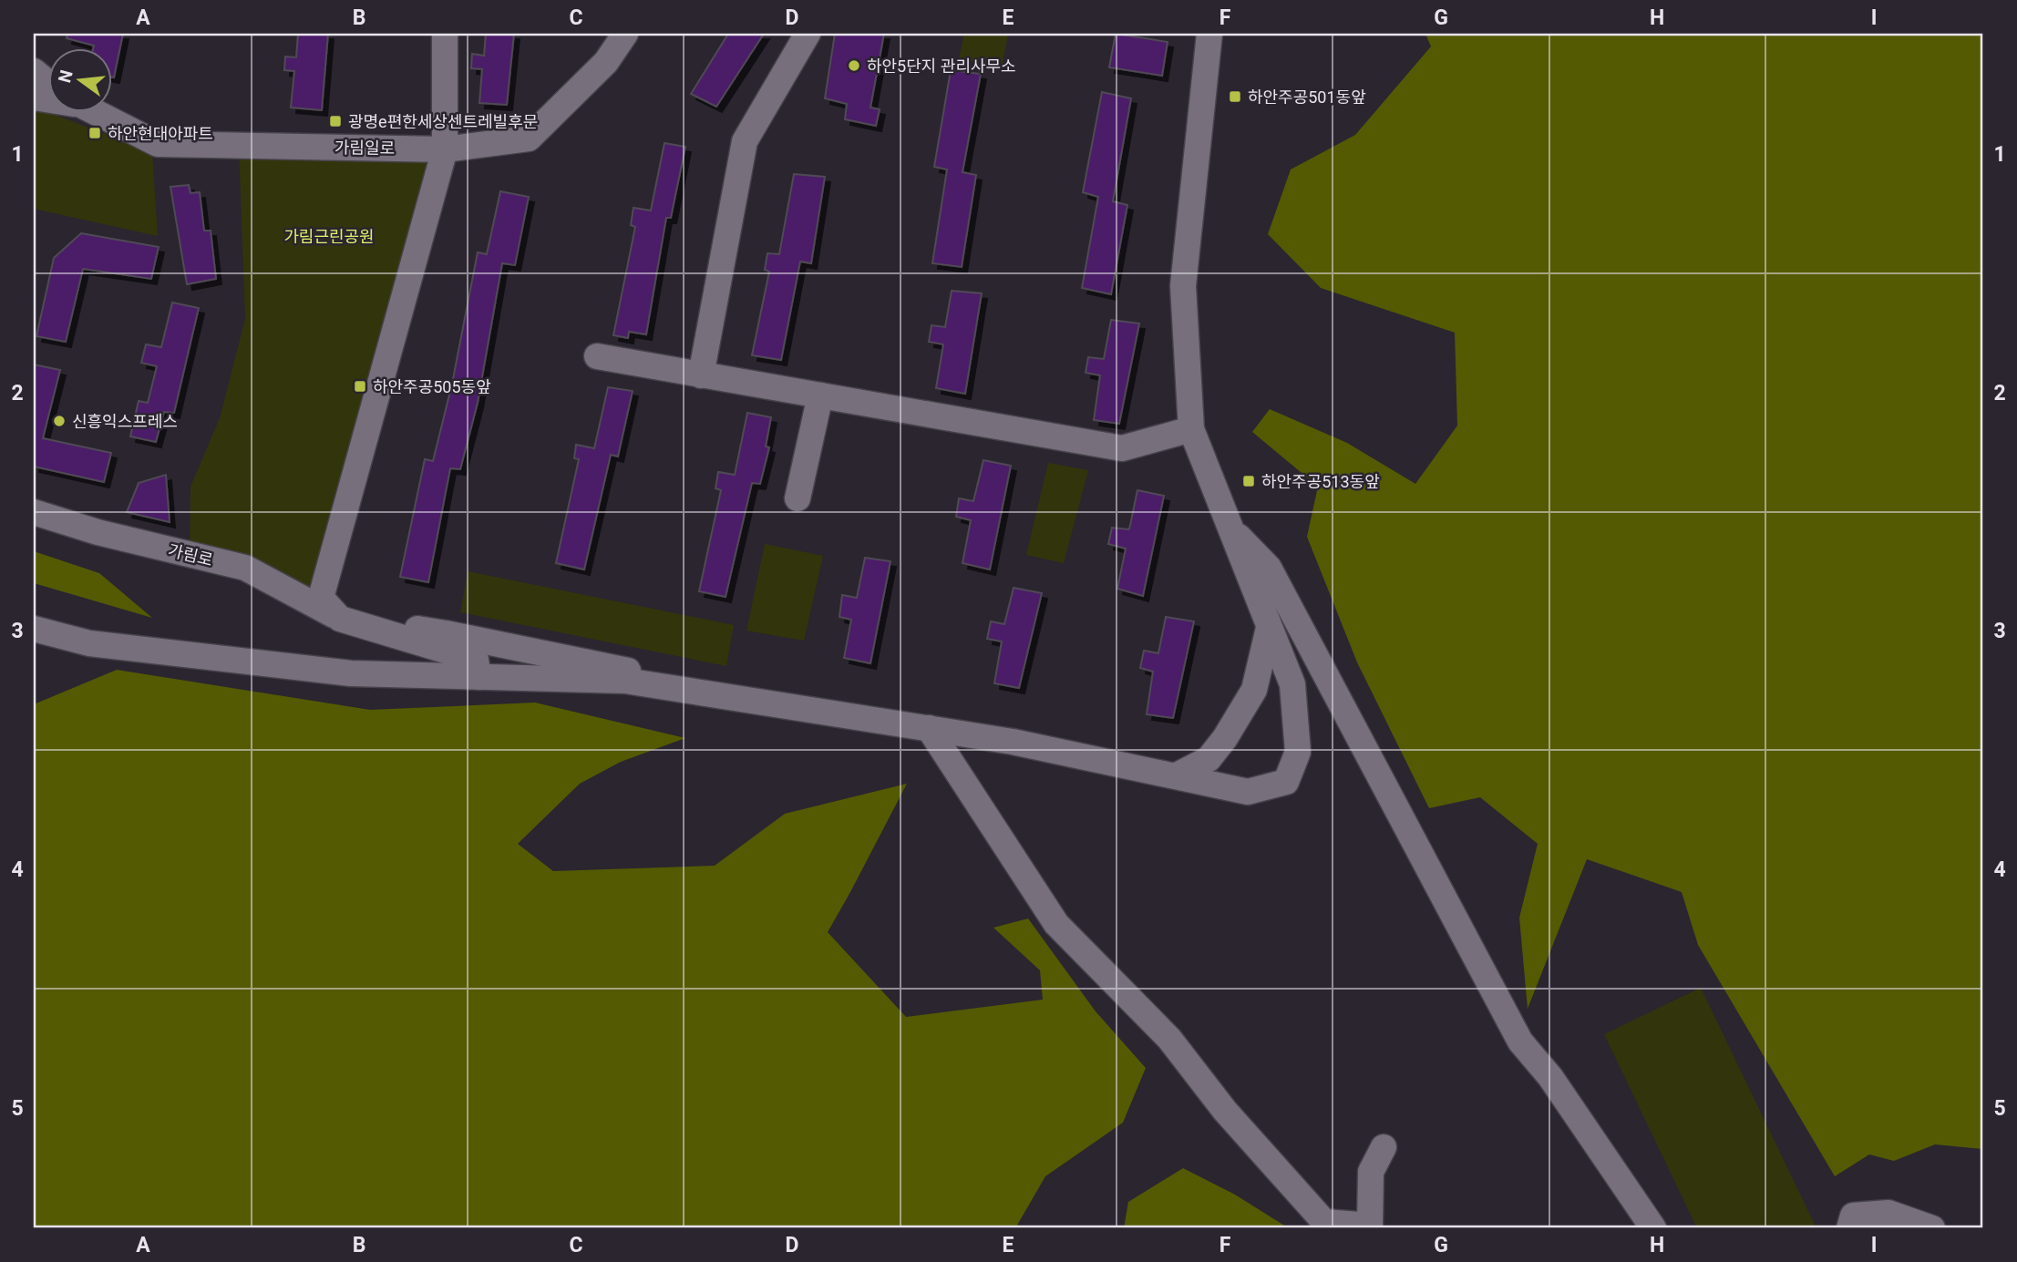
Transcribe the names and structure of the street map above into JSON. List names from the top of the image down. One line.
{"streets":{"street":["가림일로","가림로"]},"parks":["가림근린공원"],"places":{"other":["하안5단지 관리사무소","신흥익스프레스"],"transit":["하안주공501동앞","광명e편한세상센트레빌후문","하안현대아파트","하안주공505동앞","하안주공513동앞"]},"north":"left","grid":{"columns":["A","B","C","D","E","F","G","H","I"],"rows":["1","2","3","4","5"]}}
